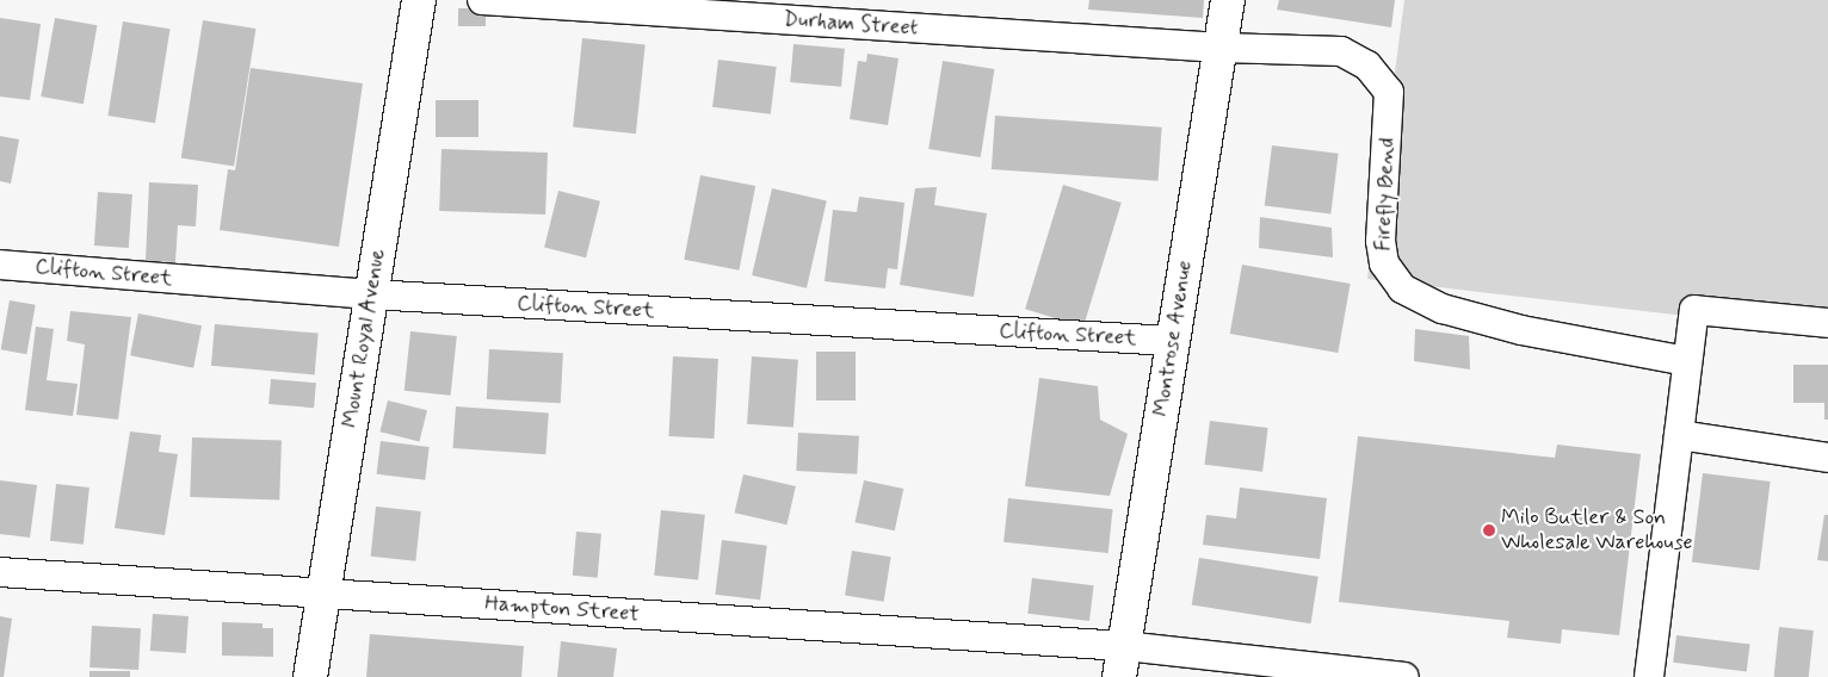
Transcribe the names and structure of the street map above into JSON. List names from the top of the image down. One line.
{"streets":{"street":["Durham Street","Firefly Bend","Clifton Street","Mount Royal Avenue","Montrose Avenue","Hampton Street"]},"crossings":[["Durham Street","Firefly Bend"],["Durham Street","Montrose Avenue"],["Firefly Bend","Montrose Avenue"],["Clifton Street","Mount Royal Avenue"],["Clifton Street","Montrose Avenue"],["Mount Royal Avenue","Hampton Street"],["Montrose Avenue","Hampton Street"]],"places":["Milo Butler & Son Wholesale Warehouse"]}
